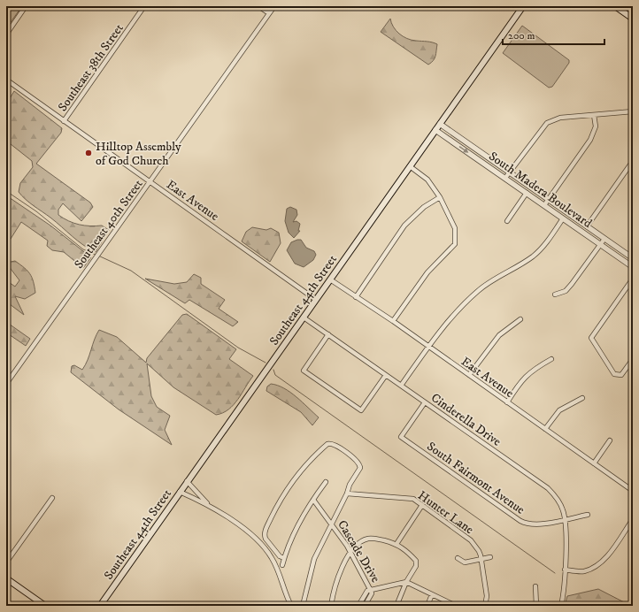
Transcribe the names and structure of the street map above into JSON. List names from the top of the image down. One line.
{"streets":{"main road":["Southeast 44th Street"],"street":["Southeast 38th Street","South Madera Boulevard","East Avenue","Southeast 40th Street","Cinderella Drive","South Fairmont Avenue","Hunter Lane","Cascade Drive"]},"crossings":[["Southeast 38th Street","East Avenue"],["South Madera Boulevard","Southeast 44th Street"],["East Avenue","Southeast 40th Street"],["East Avenue","Southeast 44th Street"],["Southeast 44th Street","Cinderella Drive"],["Cinderella Drive","South Fairmont Avenue"]],"places":["Hilltop Assembly of God Church"],"scale_bar":"200 m"}
